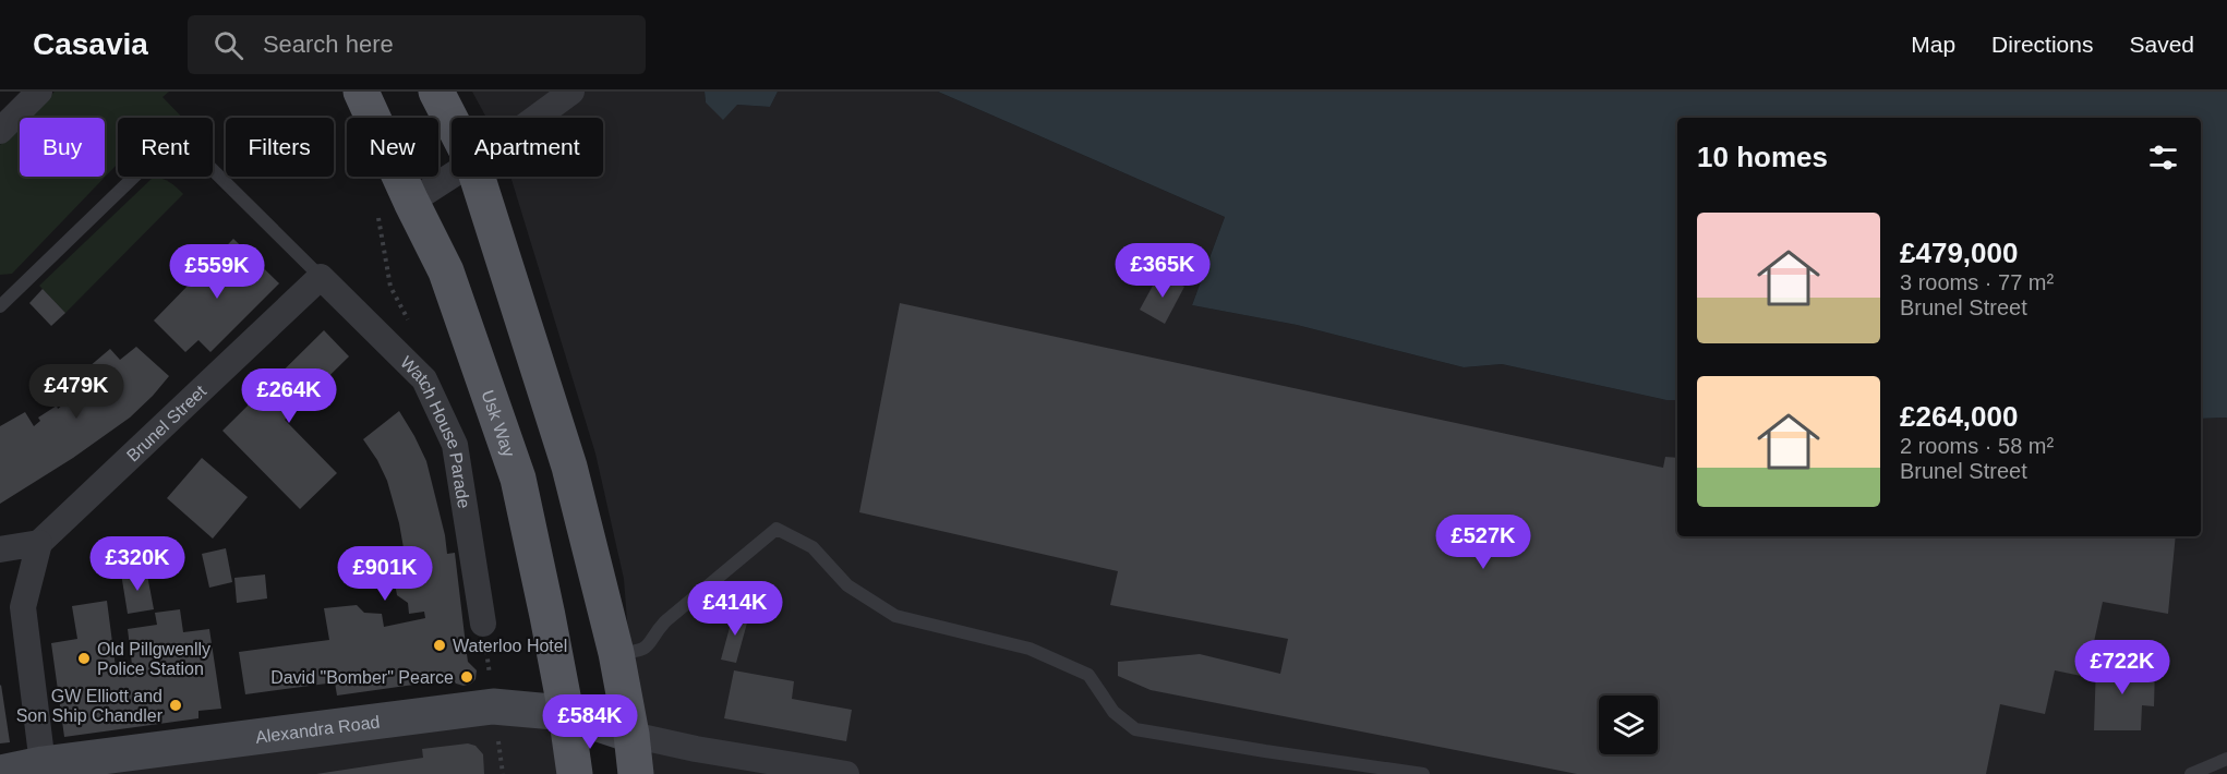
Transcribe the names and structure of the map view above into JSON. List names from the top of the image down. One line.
{"streets":{"main road":["Usk Way"],"street":["Brunel Street","Watch House Parade","Alexandra Road"]},"crossings":[["Brunel Street","Watch House Parade"],["Usk Way","Alexandra Road"]],"places":["Waterloo Hotel","Old Pillgwenlly Police Station","David \"Bomber\" Pearce","GW Elliott and Son Ship Chandler"],"page":{"header":"Casavia","search":"Search here","nav":["Map","Directions","Saved"],"chip":["Buy","Rent","Filters","New","Apartment"],"heading":"10 homes","list":[{"name":"£479,000","note":"3 rooms · 77 m² · Brunel Street"},{"name":"£264,000","note":"2 rooms · 58 m² · Brunel Street"}],"price":["£365K","£559K","£479K","£264K","£527K","£320K","£901K","£414K","£722K","£584K"]}}
